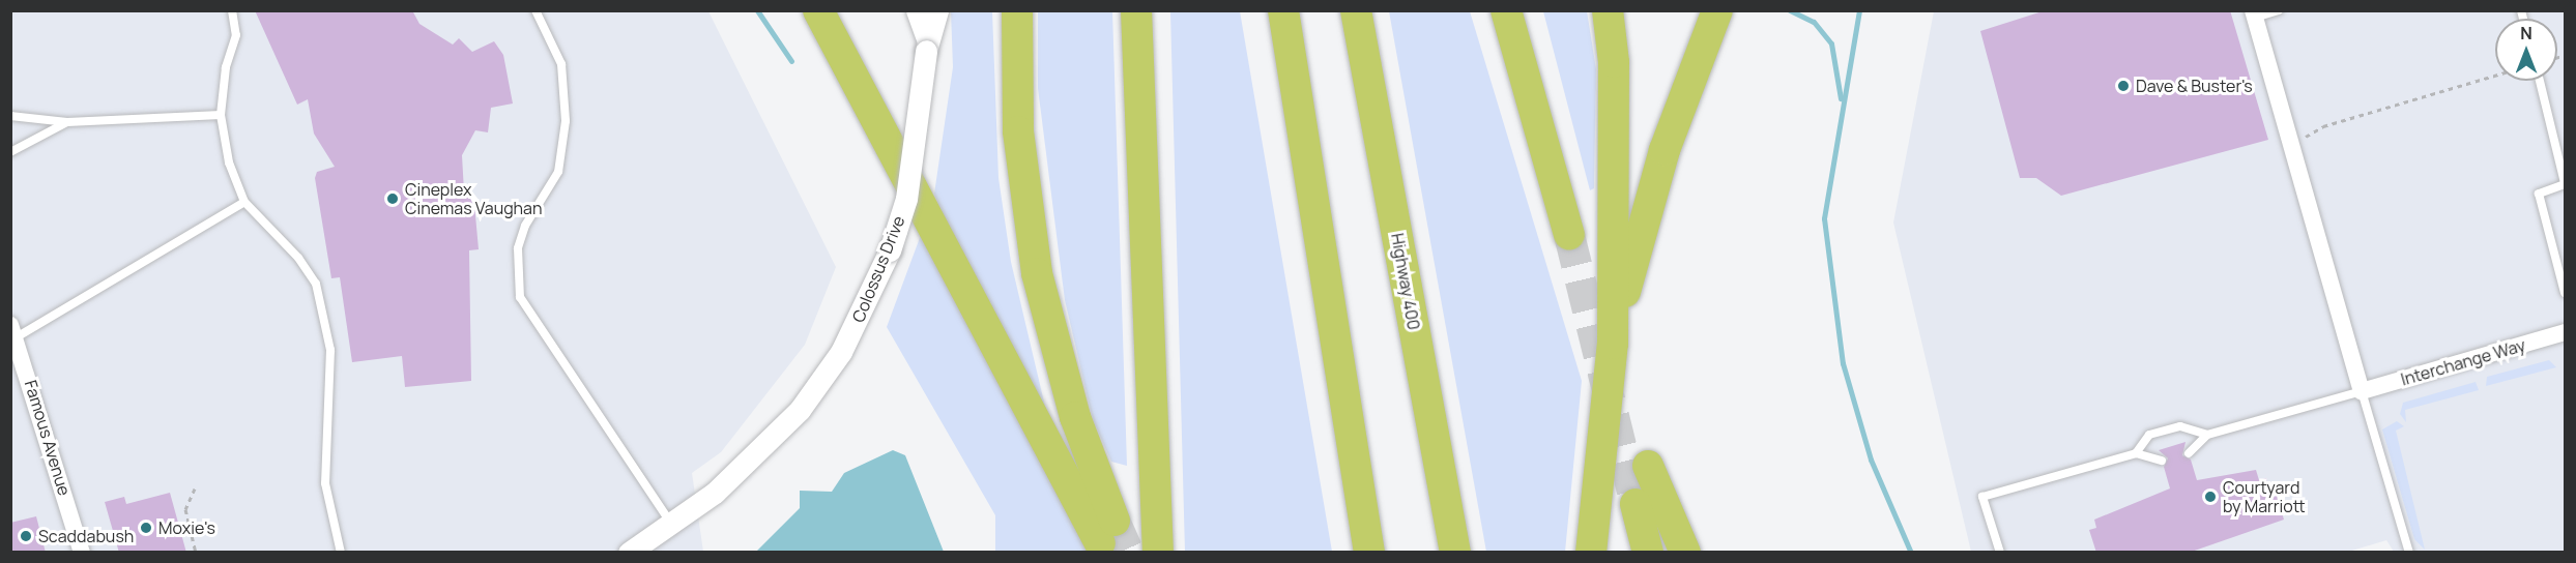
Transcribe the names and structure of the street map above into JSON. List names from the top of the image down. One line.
{"streets":{"highway":["Highway 400"],"street":["Colossus Drive","Interchange Way","Famous Avenue"]},"places":["Dave & Buster's","Cineplex Cinemas Vaughan","Courtyard by Marriott","Moxie's","Scaddabush"],"north":"top"}
